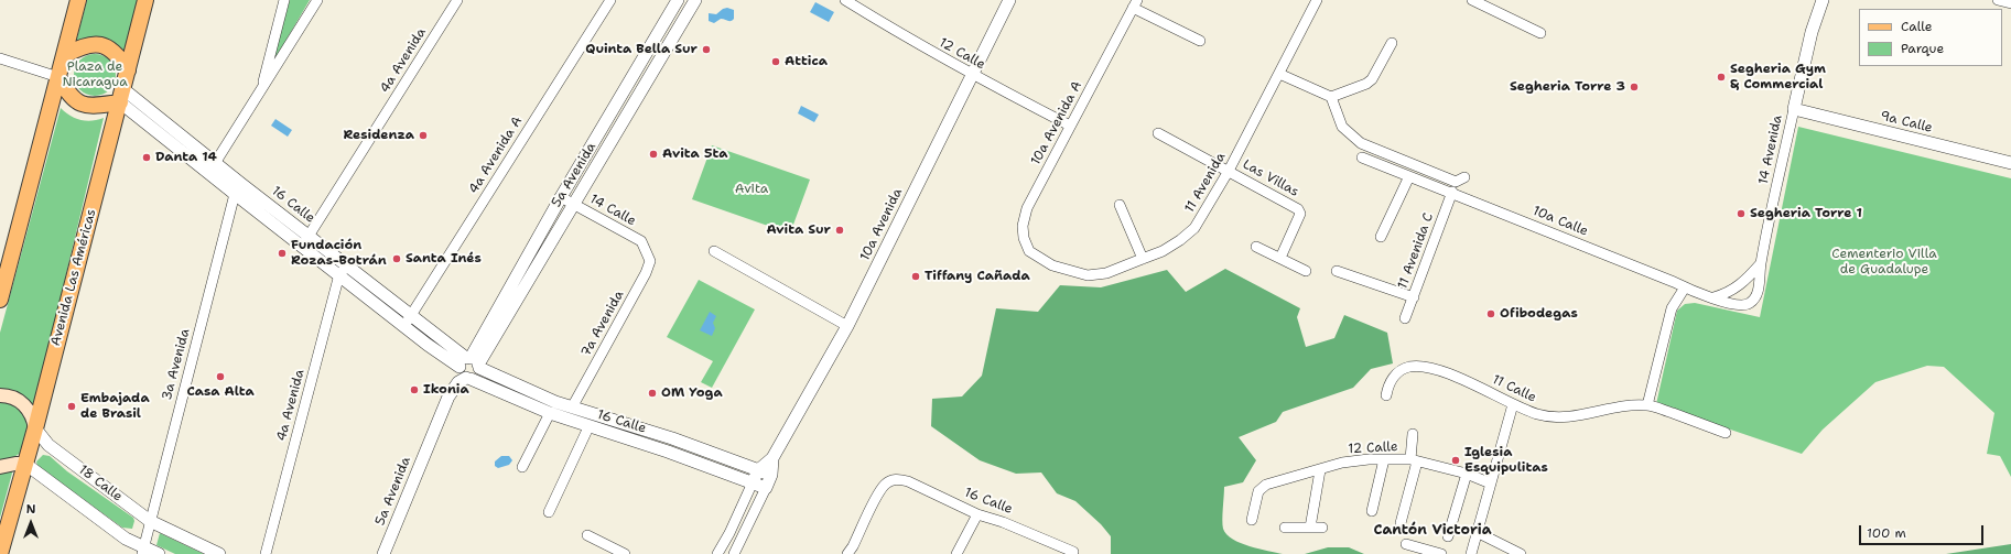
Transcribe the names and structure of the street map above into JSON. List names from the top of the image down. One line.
{"streets":{"main road":["Avenida Las Américas","18 Calle"],"street":["12 Calle","4a Avenida","9a Calle","10a Avenida A","14 Avenida","4a Avenida A","5a Avenida","Las Villas","11 Avenida","16 Calle","14 Calle","10a Calle","10a Avenida","11 Avenida C","7a Avenida","3a Avenida","11 Calle"]},"crossings":[["12 Calle","10a Avenida A"],["12 Calle","10a Avenida"],["4a Avenida","16 Calle"],["9a Calle","14 Avenida"],["10a Avenida A","11 Avenida"],["14 Avenida","10a Calle"],["4a Avenida A","16 Calle"],["5a Avenida","16 Calle"],["5a Avenida","14 Calle"],["Las Villas","11 Avenida"],["16 Calle","10a Avenida"],["16 Calle","Avenida Las Américas"],["16 Calle","7a Avenida"],["16 Calle","3a Avenida"],["14 Calle","7a Avenida"],["10a Calle","11 Avenida C"],["Avenida Las Américas","18 Calle"],["3a Avenida","18 Calle"]],"districts":["Cantón Victoria"],"parks":["Plaza de Nicaragua","Avita","Cementerio Villa de Guadalupe"],"places":["Quinta Bella Sur","Attica","Segheria Gym & Commercial","Segheria Torre 3","Residenza","Avita 5ta","Danta 14","Segheria Torre 1","Avita Sur","Fundación Rozas-Botrán","Santa Inés","Tiffany Cañada","Ofibodegas","Casa Alta","Ikonia","OM Yoga","Embajada de Brasil","Iglesia Esquipulitas"],"legend":["Calle","Parque"],"scale_bar":"100 m","north":"top"}
